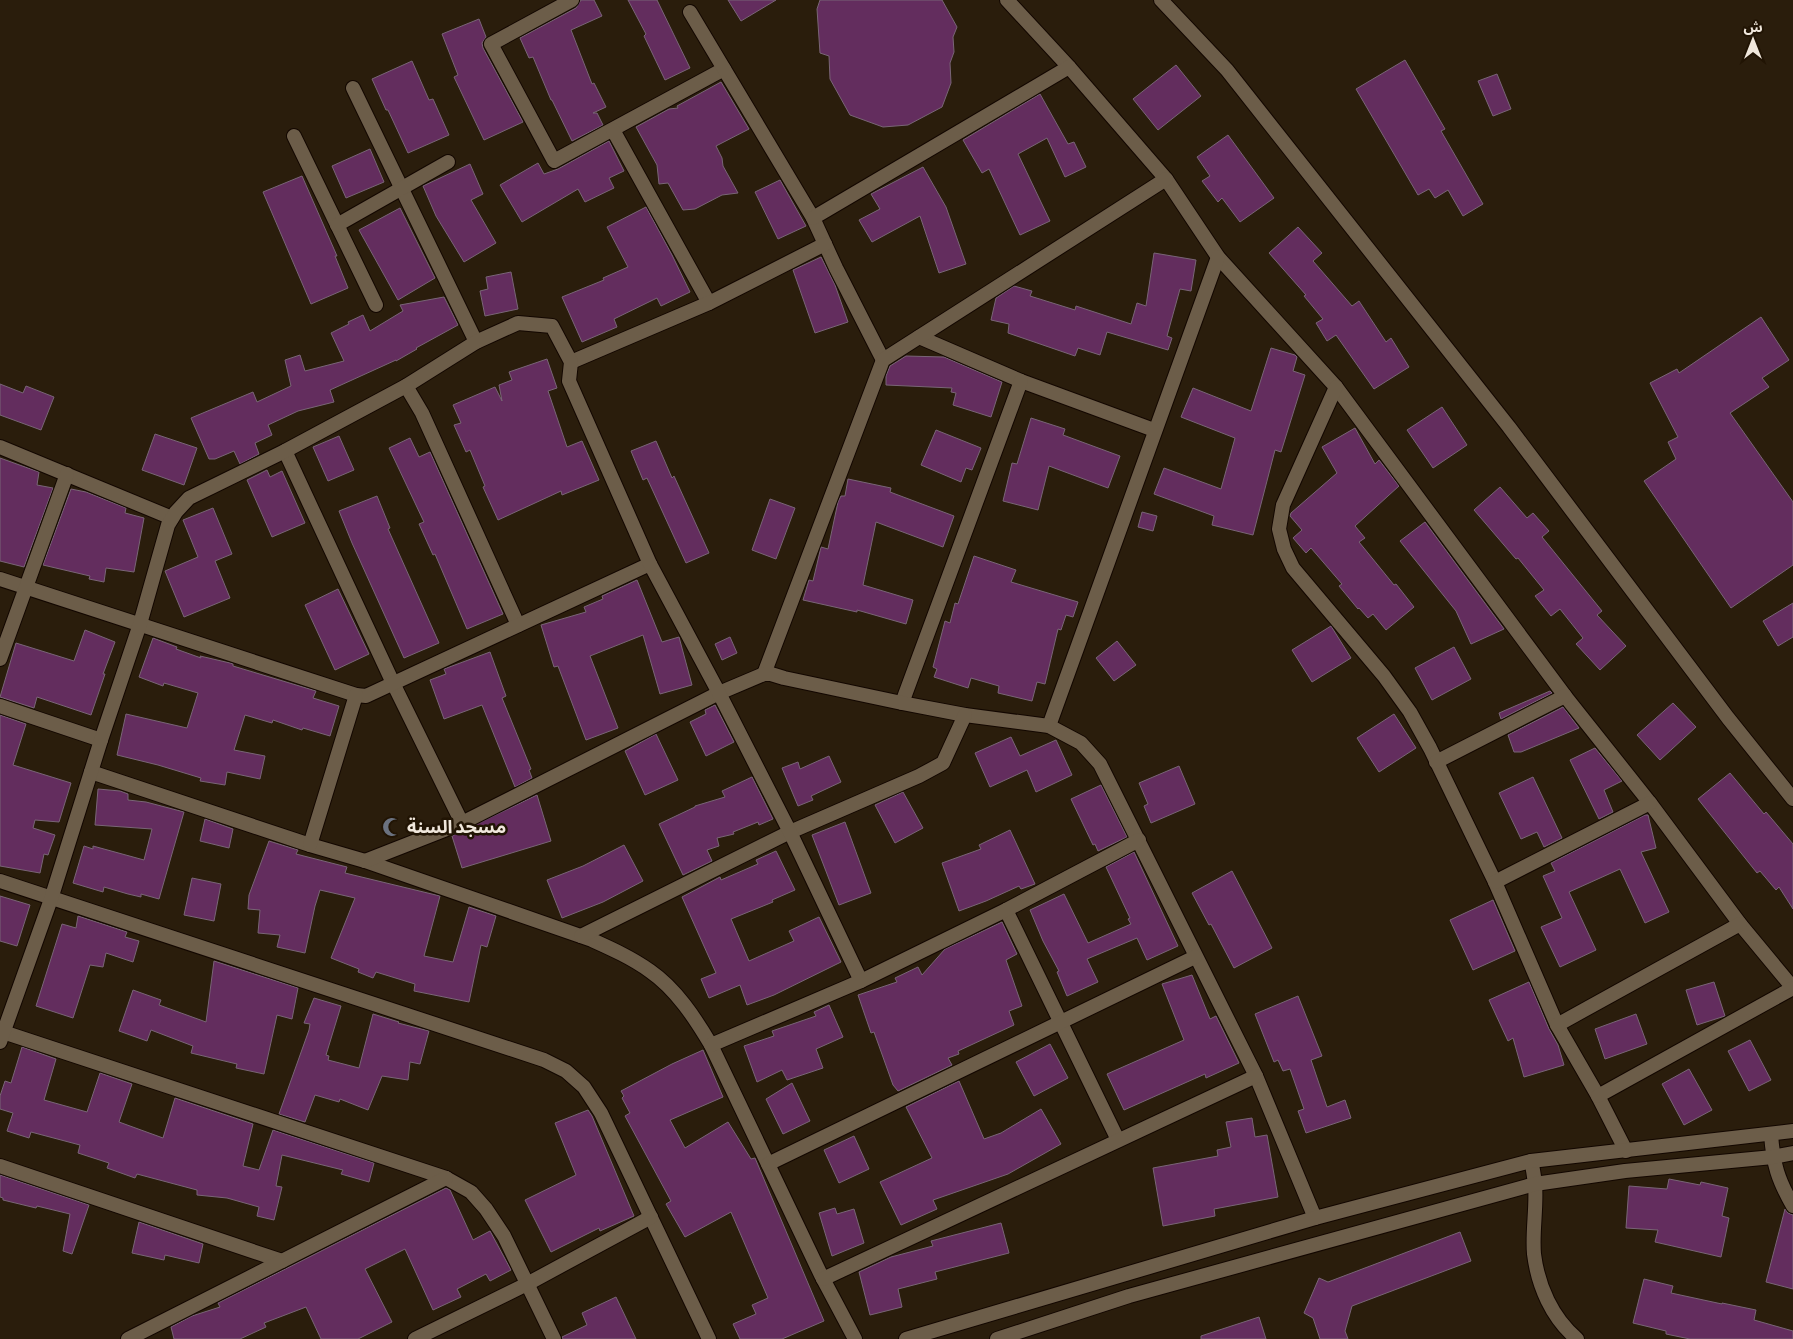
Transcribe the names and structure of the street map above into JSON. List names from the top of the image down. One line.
{"places":{"mosque":["مسجد السنة"]},"north":"top"}
